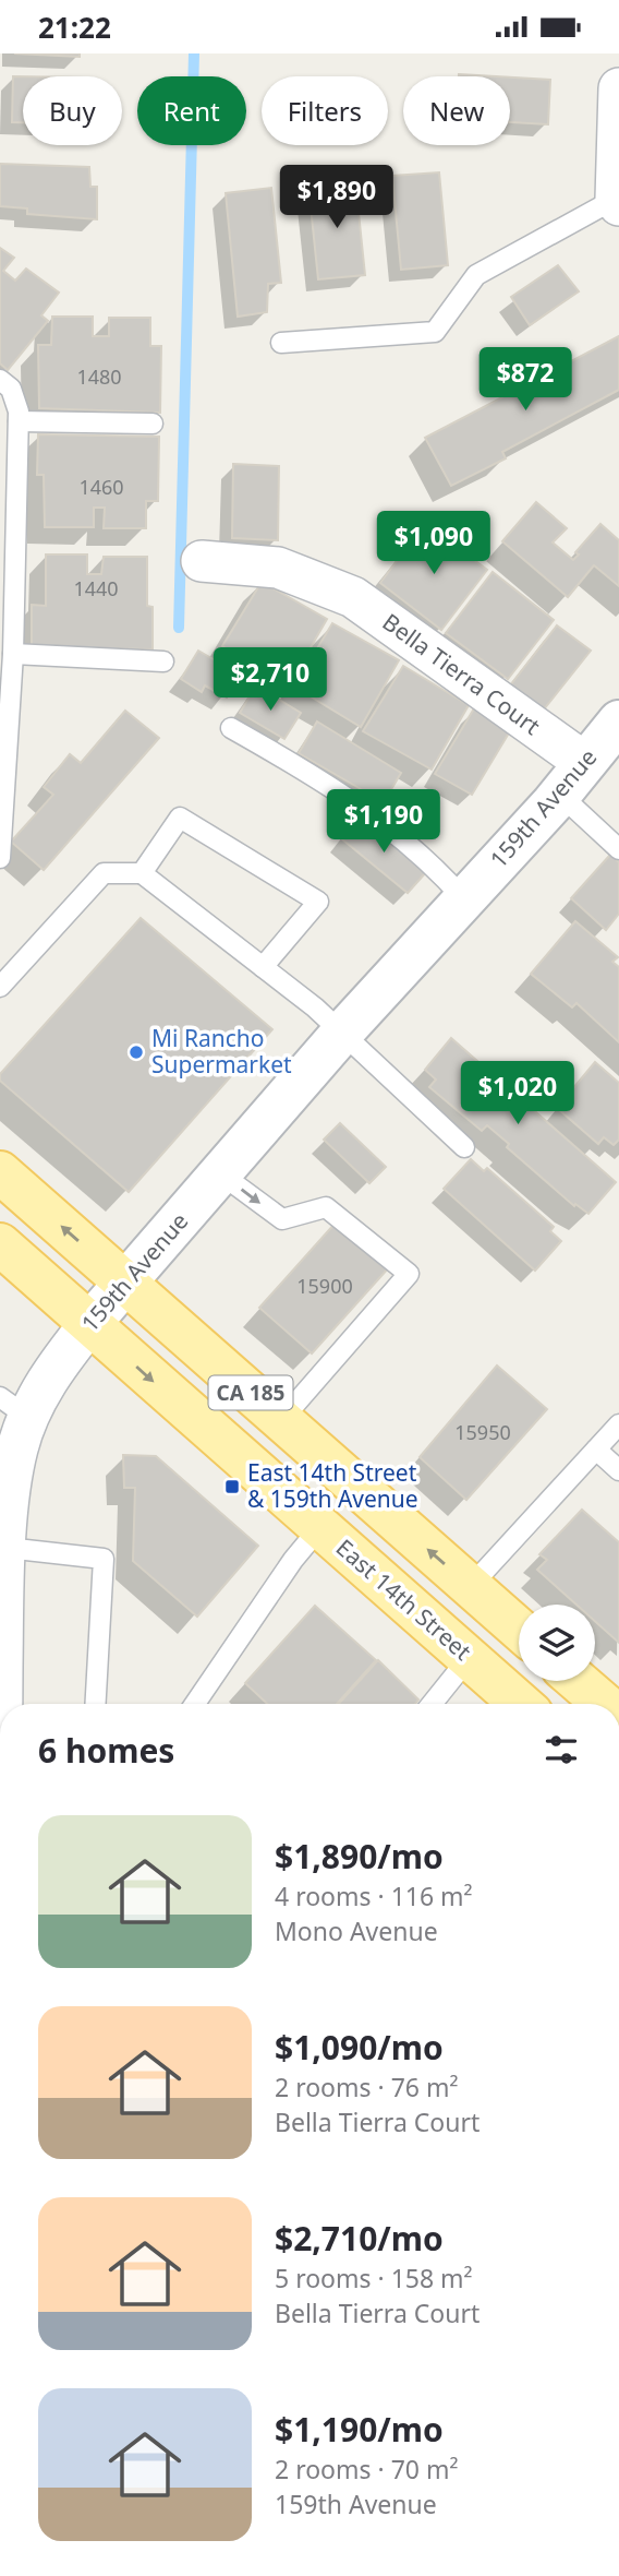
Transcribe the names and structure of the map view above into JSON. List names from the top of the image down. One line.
{"streets":{"main road":["CA 185","East 14th Street"],"street":["Bella Tierra Court","159th Avenue"]},"crossings":[["Bella Tierra Court","159th Avenue"],["159th Avenue","CA 185"],["159th Avenue","East 14th Street"]],"places":{"other":["Mi Rancho Supermarket"],"transit":["East 14th Street & 159th Avenue"]},"house_numbers":["1480","1460","1440","15900","15950"],"page":{"status":"21:22","chip":["Buy","Rent","Filters","New"],"price":["$1,890","$872","$1,090","$2,710","$1,190","$1,020"],"heading":"6 homes","list":[{"name":"$1,890/mo","note":"4 rooms · 116 m² · Mono Avenue"},{"name":"$1,090/mo","note":"2 rooms · 76 m² · Bella Tierra Court"},{"name":"$2,710/mo","note":"5 rooms · 158 m² · Bella Tierra Court"},{"name":"$1,190/mo","note":"2 rooms · 70 m² · 159th Avenue"}]}}
